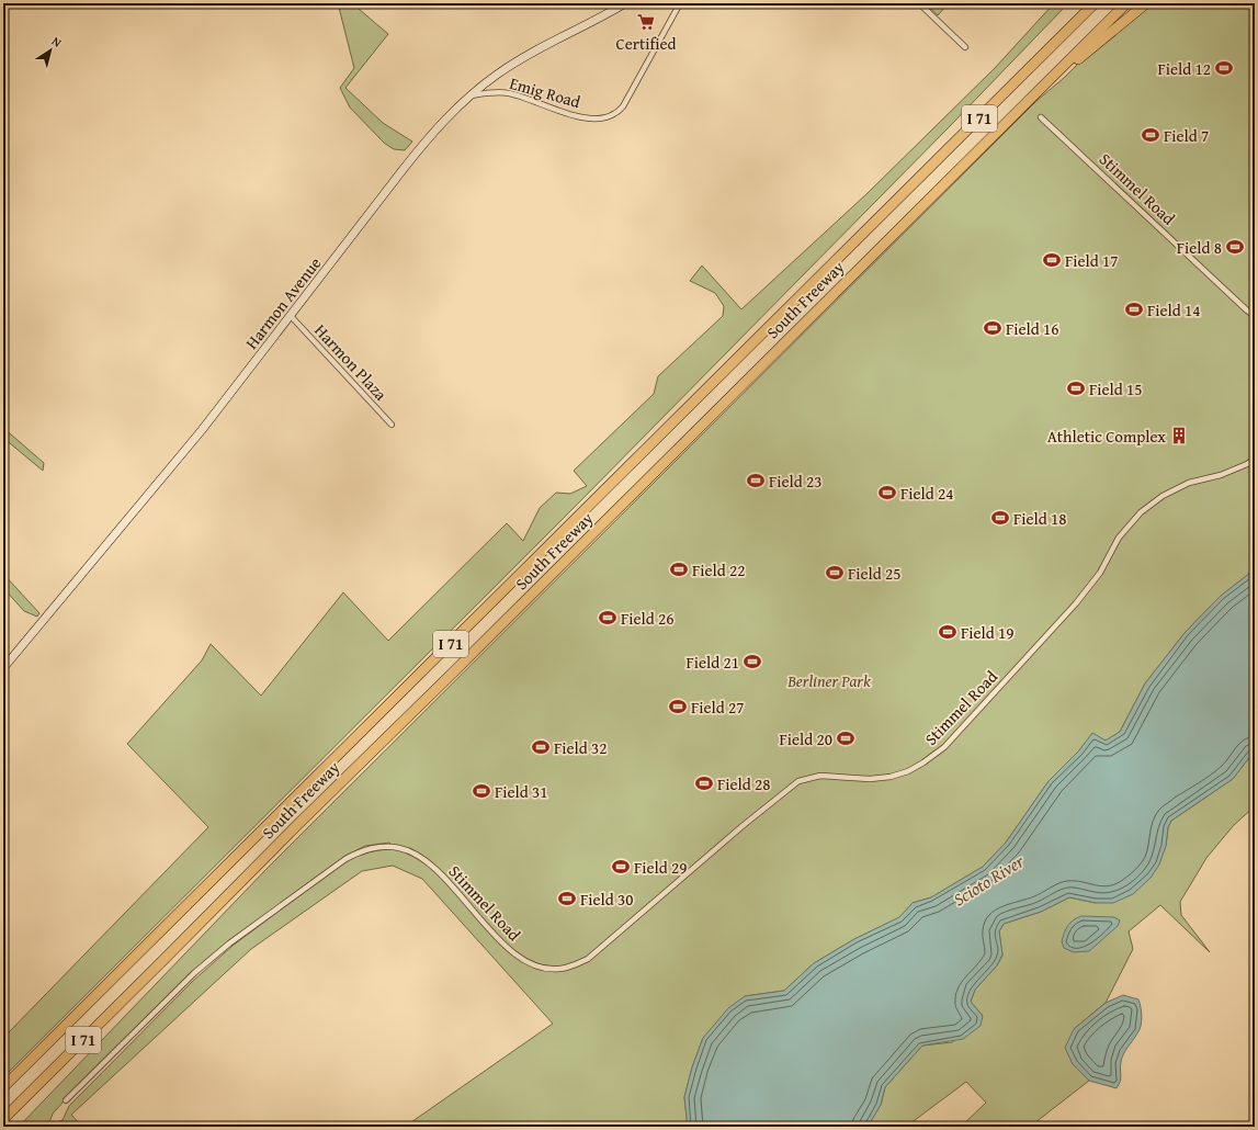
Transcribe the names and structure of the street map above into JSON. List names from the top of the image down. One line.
{"streets":{"highway":["I 71","South Freeway"],"main road":["Harmon Avenue"],"street":["Emig Road","Stimmel Road","Harmon Plaza"]},"crossings":[["Emig Road","Harmon Avenue"],["Harmon Avenue","Harmon Plaza"]],"water":["Scioto River"],"parks":["Berliner Park"],"places":{"supermarket":["Certified"],"sports":["Field 12","Field 7","Field 8","Field 17","Field 14","Field 16","Field 15","Field 23","Field 24","Field 18","Field 22","Field 25","Field 26","Field 19","Field 21","Field 27","Field 20","Field 32","Field 28","Field 31","Field 29","Field 30"],"building":["Athletic Complex"]},"north":"top right"}
